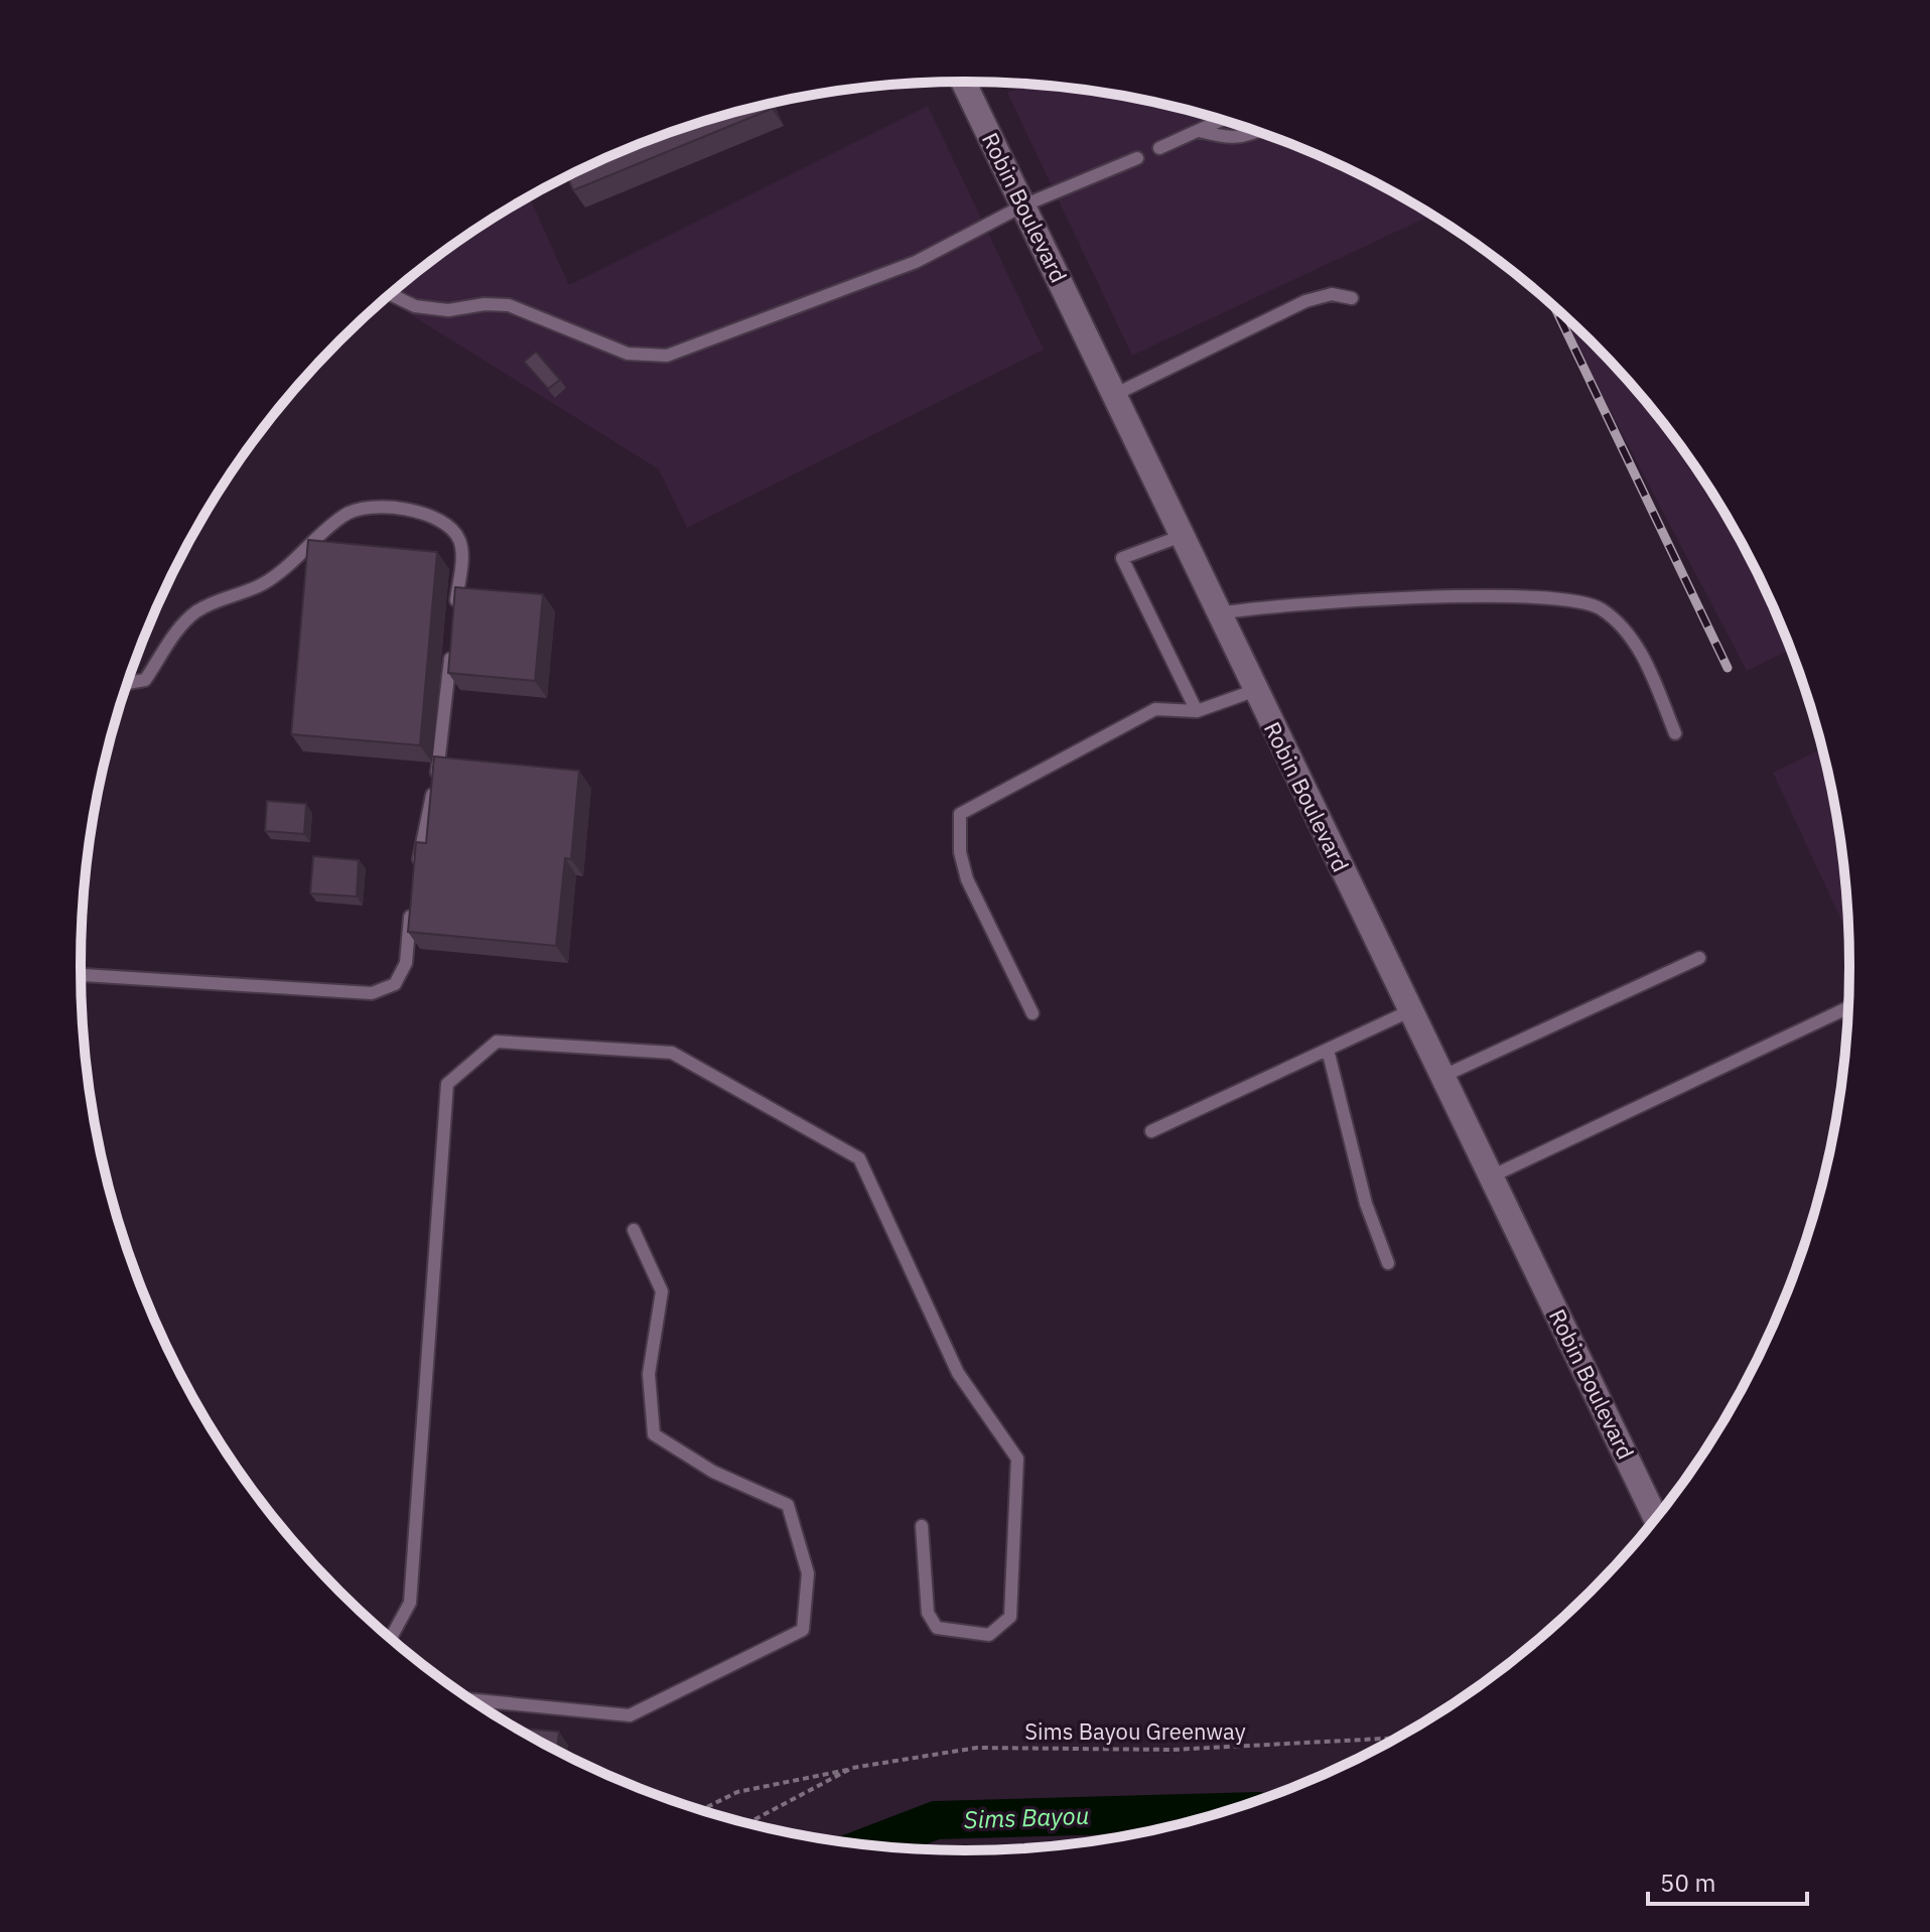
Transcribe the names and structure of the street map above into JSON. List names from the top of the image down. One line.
{"streets":{"street":["Robin Boulevard"],"path":["Sims Bayou Greenway"]},"water":["Sims Bayou"],"scale_bar":"50 m"}
